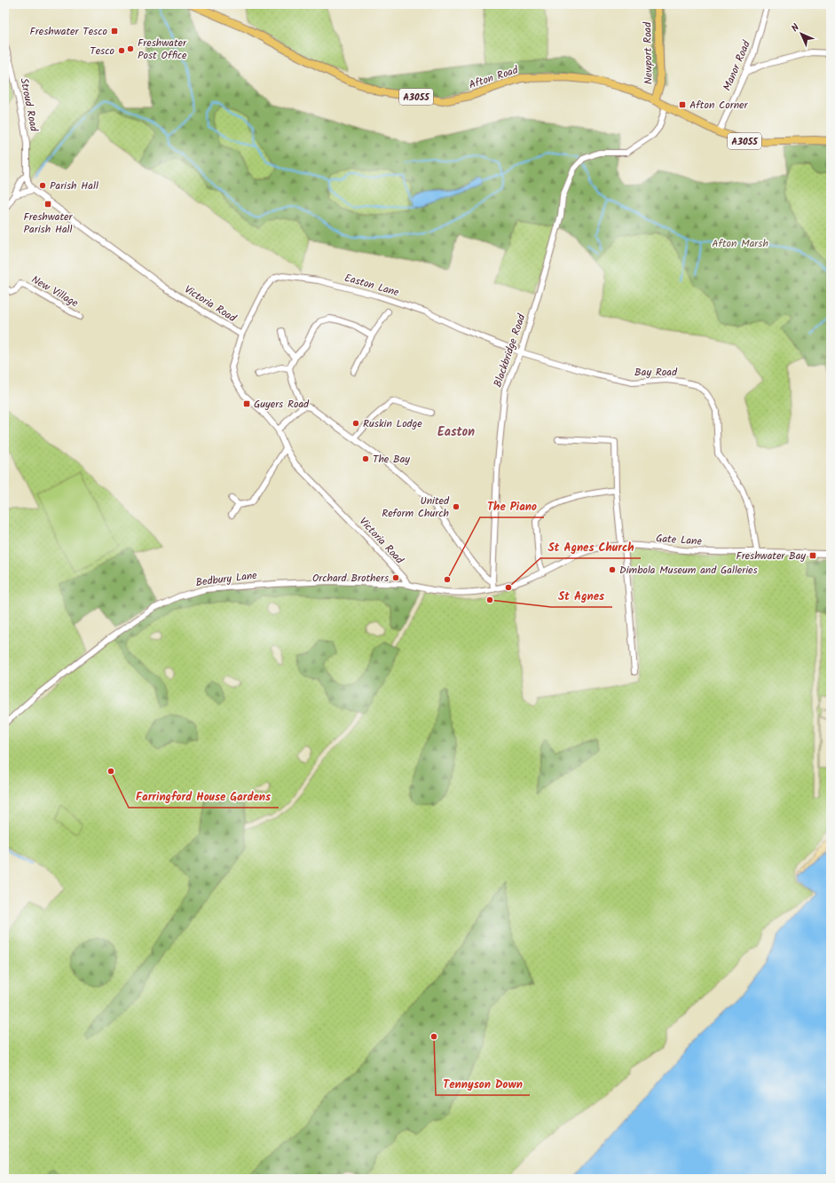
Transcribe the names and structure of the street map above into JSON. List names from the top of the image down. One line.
{"streets":{"main road":["Newport Road","Afton Road","A3055"],"street":["Manor Road","Stroud Road","Easton Lane","New Village","Victoria Road","Blackbridge Road","Bay Road","Gate Lane","Bedbury Lane"]},"crossings":[["Newport Road","Afton Road"],["Manor Road","Afton Road"],["Afton Road","Blackbridge Road"],["Stroud Road","Victoria Road"],["Easton Lane","Victoria Road"],["Easton Lane","Blackbridge Road"],["Easton Lane","Bay Road"],["Victoria Road","Gate Lane"],["Victoria Road","Bedbury Lane"],["Blackbridge Road","Bay Road"],["Blackbridge Road","Gate Lane"],["Bay Road","Gate Lane"],["Gate Lane","Bedbury Lane"]],"districts":["Easton"],"parks":["Afton Marsh"],"places":{"transit":["Freshwater Tesco","Afton Corner","Freshwater Parish Hall","Guyers Road","Freshwater Bay"],"other":["Freshwater Post Office","Tesco","Parish Hall","Ruskin Lodge","The Bay","United Reform Church","Dimbola Museum and Galleries","Orchard Brothers","The Piano","St Agnes Church","St Agnes","Farringford House Gardens","Tennyson Down"]},"north":"top left"}
